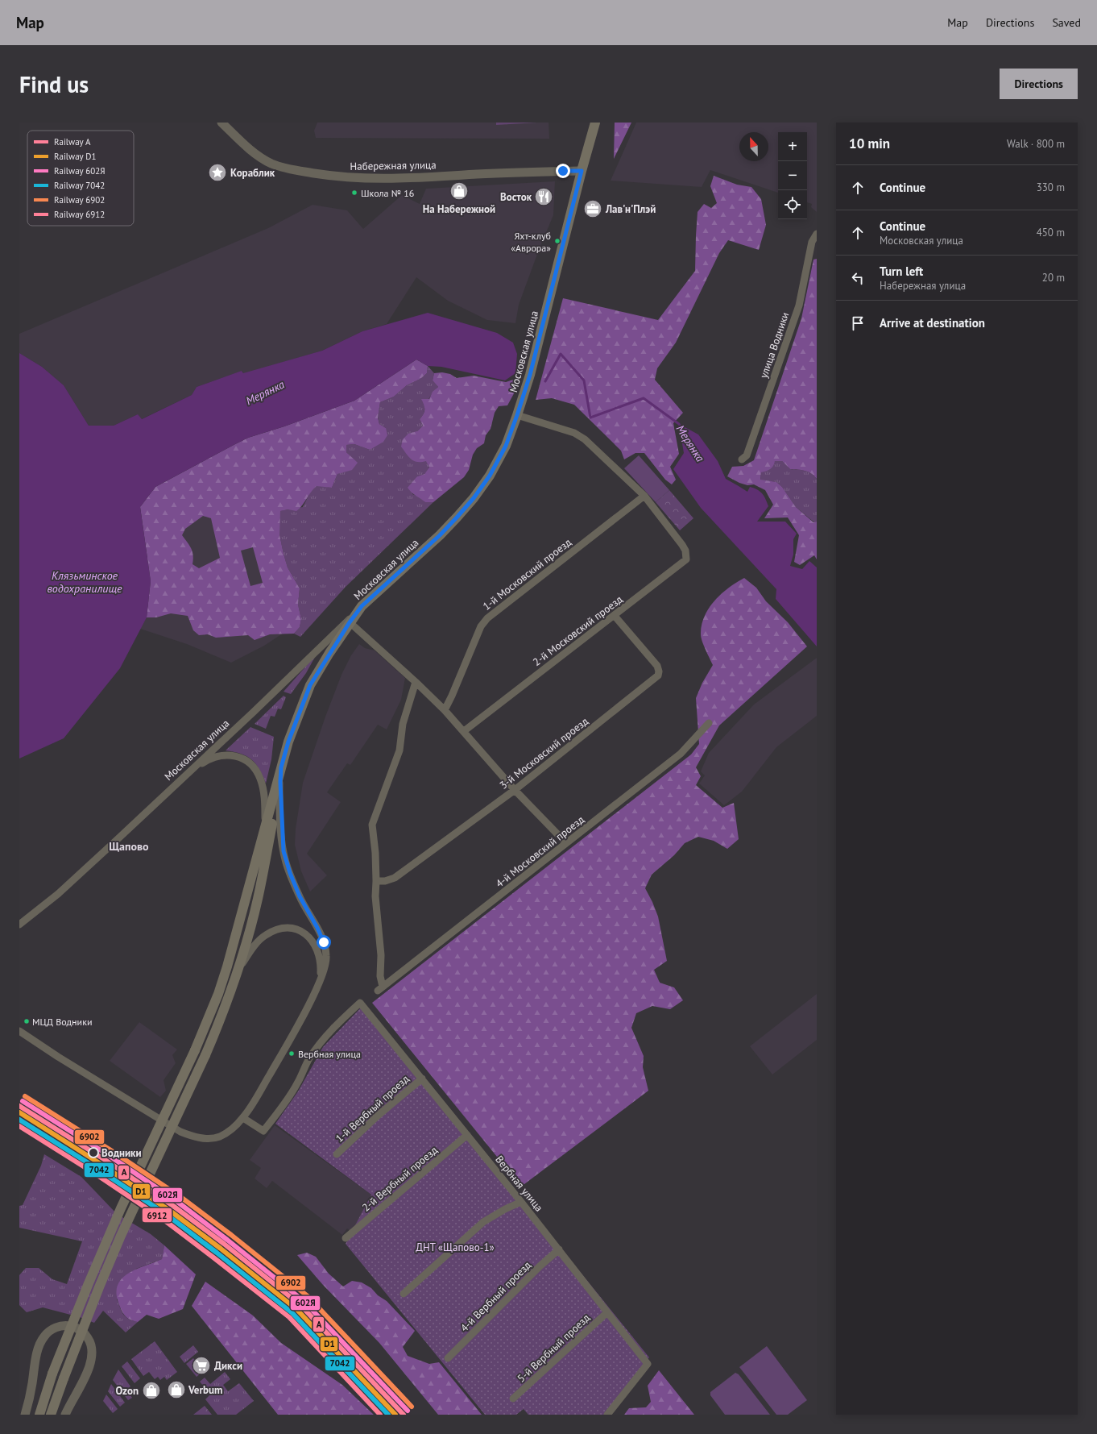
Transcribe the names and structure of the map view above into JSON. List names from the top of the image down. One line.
{"streets":{"main road":["Московская улица"],"street":["Набережная улица","улица Водники","1-й Московский проезд","2-й Московский проезд","3-й Московский проезд","4-й Московский проезд","1-й Вербный проезд","2-й Вербный проезд","Вербная улица","4-й Вербный проезд","5-й Вербный проезд"]},"crossings":[["Набережная улица","Московская улица"],["1-й Московский проезд","2-й Московский проезд"],["2-й Московский проезд","3-й Московский проезд"],["3-й Московский проезд","4-й Московский проезд"],["1-й Вербный проезд","Вербная улица"],["2-й Вербный проезд","Вербная улица"],["Вербная улица","4-й Вербный проезд"],["Вербная улица","5-й Вербный проезд"]],"districts":["Щапово"],"water":["Мерянка","Клязьминское водохранилище"],"parks":["ДНТ «Щапово-1»"],"places":{"place":["Кораблик"],"shop":["На Набережной","Verbum","Ozon"],"other":["Школа № 16","Яхт-клуб «Аврора»","МЦД Водники","Вербная улица","Водники"],"restaurant":["Восток"],"office":["Лав'н'Плэй"],"supermarket":["Дикси"]},"lines":["rail line 6902","rail line 602Я","rail line A","rail line D1","rail line 7042","rail line 6912"],"legend":["Railway A","Railway D1","Railway 602Я","Railway 7042","Railway 6902","Railway 6912"],"north":"top","page":{"header":"Map","nav":["Map","Directions","Saved"],"buttons":"Directions","title":"Find us","heading":["10 min","Walk · 800 m"],"map_buttons":["+","−"],"list":[["Continue","330 m"],["Continue","Московская улица","450 m"],["Turn left","Набережная улица","20 m"],"Arrive at destination"]}}
